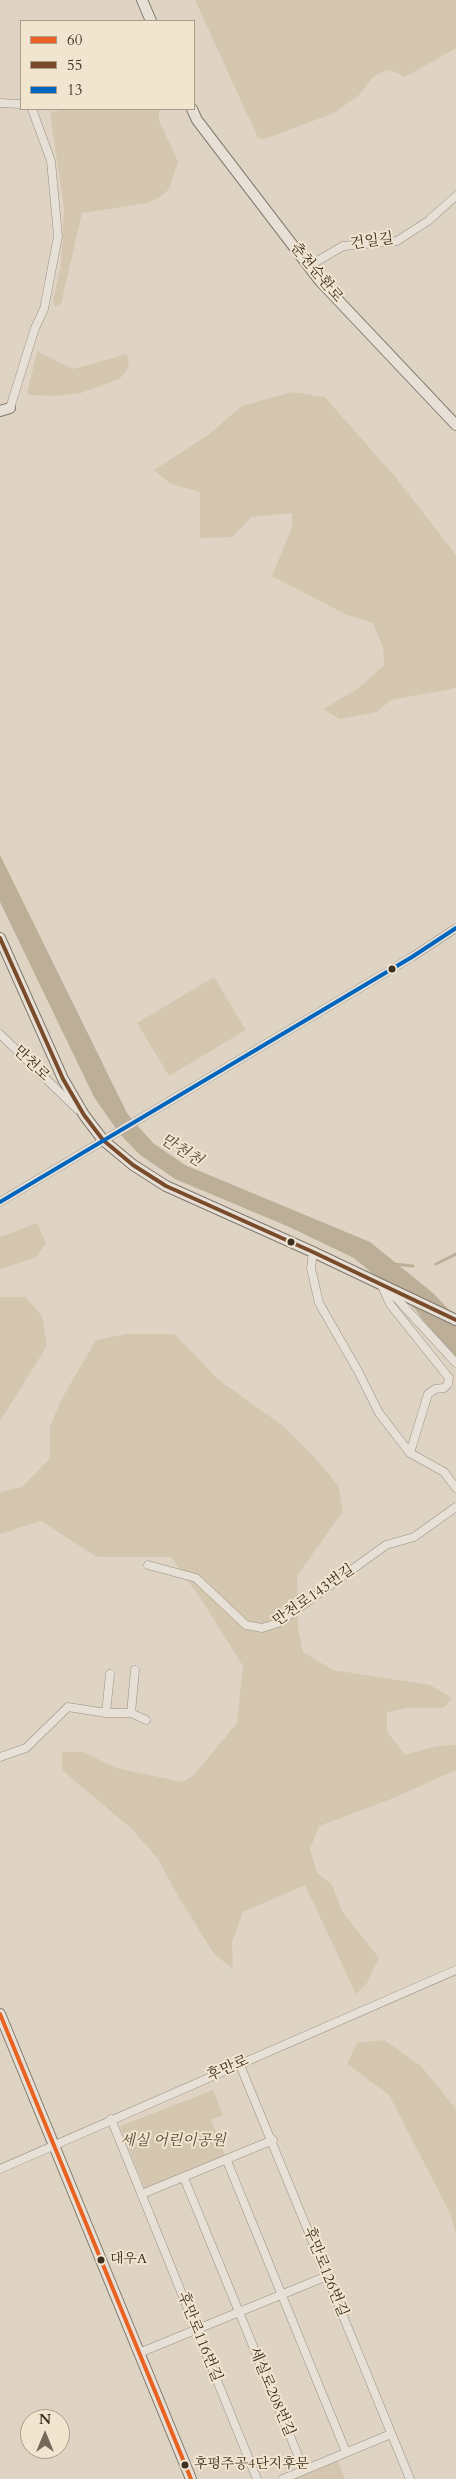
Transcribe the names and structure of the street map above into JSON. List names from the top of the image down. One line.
{"streets":{"street":["건일길","춘천순환로","만천로","만천로143번길","후만로","후만로126번길","후만로116번길","세실로208번길"]},"crossings":[["건일길","춘천순환로"],["후만로","후만로126번길"],["후만로","후만로116번길"]],"water":["만천천"],"parks":["세실 어린이공원"],"places":["대우A","후평주공4단지후문"],"lines":["transit line 13","transit line 55","transit line 60"],"legend":["60","55","13"],"north":"top"}
